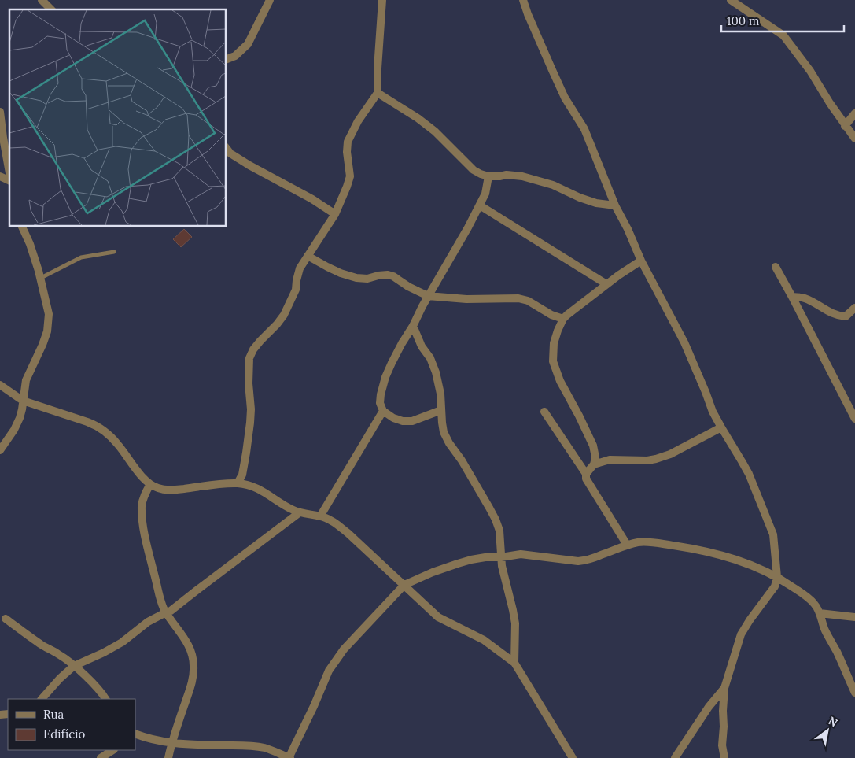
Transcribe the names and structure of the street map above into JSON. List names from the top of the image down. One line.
{"legend":["Rua","Edifício"],"scale_bar":"100 m","north":"top right"}
